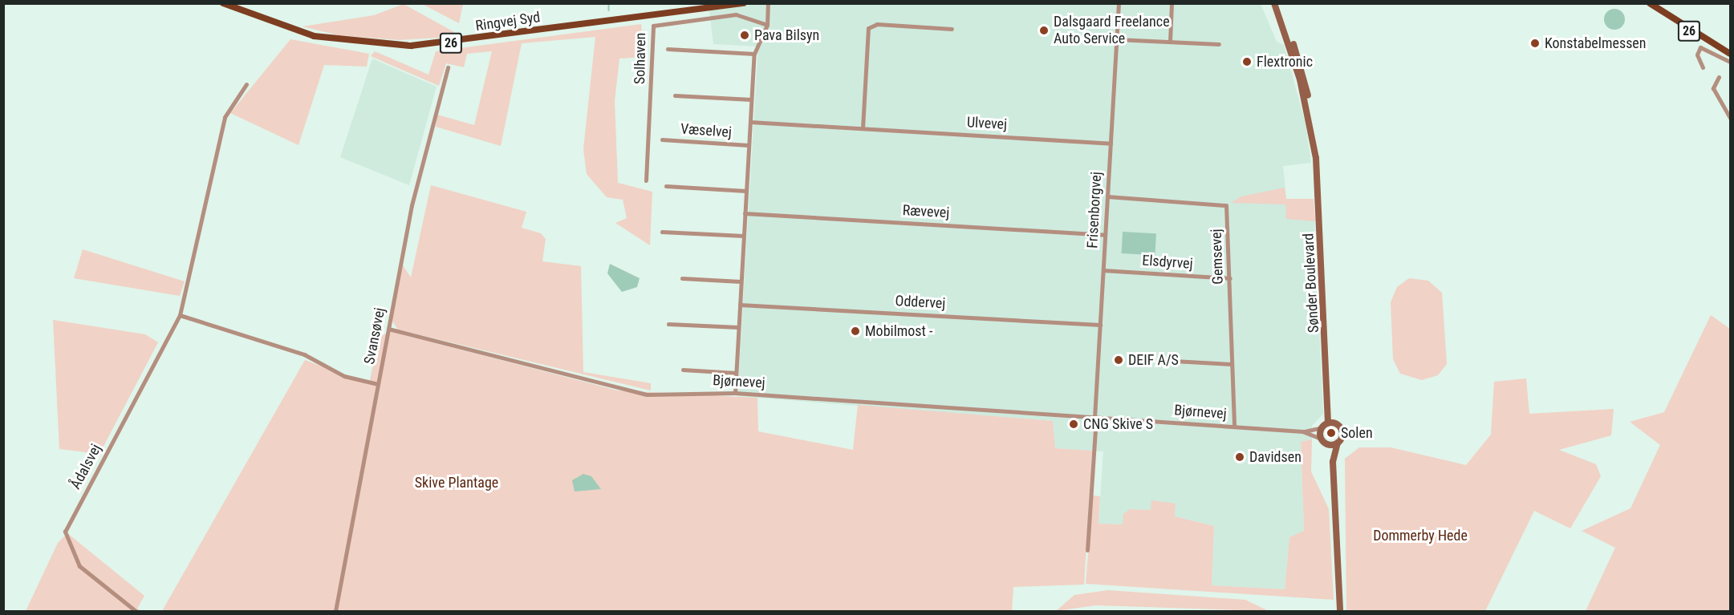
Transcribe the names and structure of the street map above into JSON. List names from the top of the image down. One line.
{"streets":{"main road":["Ringvej Syd","26","Sønder Boulevard"],"street":["Solhaven","Ulvevej","Væselvej","Frisenborgvej","Rævevej","Gemsevej","Elsdyrvej","Oddervej","Svansøvej","Bjørnevej","Ådalsvej"]},"crossings":[["Solhaven","Væselvej"],["Ulvevej","Væselvej"],["Ulvevej","Frisenborgvej"],["Væselvej","Rævevej"],["Væselvej","Oddervej"],["Væselvej","Bjørnevej"],["Frisenborgvej","Rævevej"],["Frisenborgvej","Gemsevej"],["Frisenborgvej","Elsdyrvej"],["Frisenborgvej","Oddervej"],["Frisenborgvej","Bjørnevej"],["Gemsevej","Elsdyrvej"],["Gemsevej","Bjørnevej"],["Sønder Boulevard","Bjørnevej"],["Svansøvej","Bjørnevej"]],"parks":["Skive Plantage","Dommerby Hede"],"places":["Dalsgaard Freelance Auto Service","Pava Bilsyn","Konstabelmessen","Flextronic","Mobilmost -","DEIF A/S","CNG Skive S","Solen","Davidsen"]}
